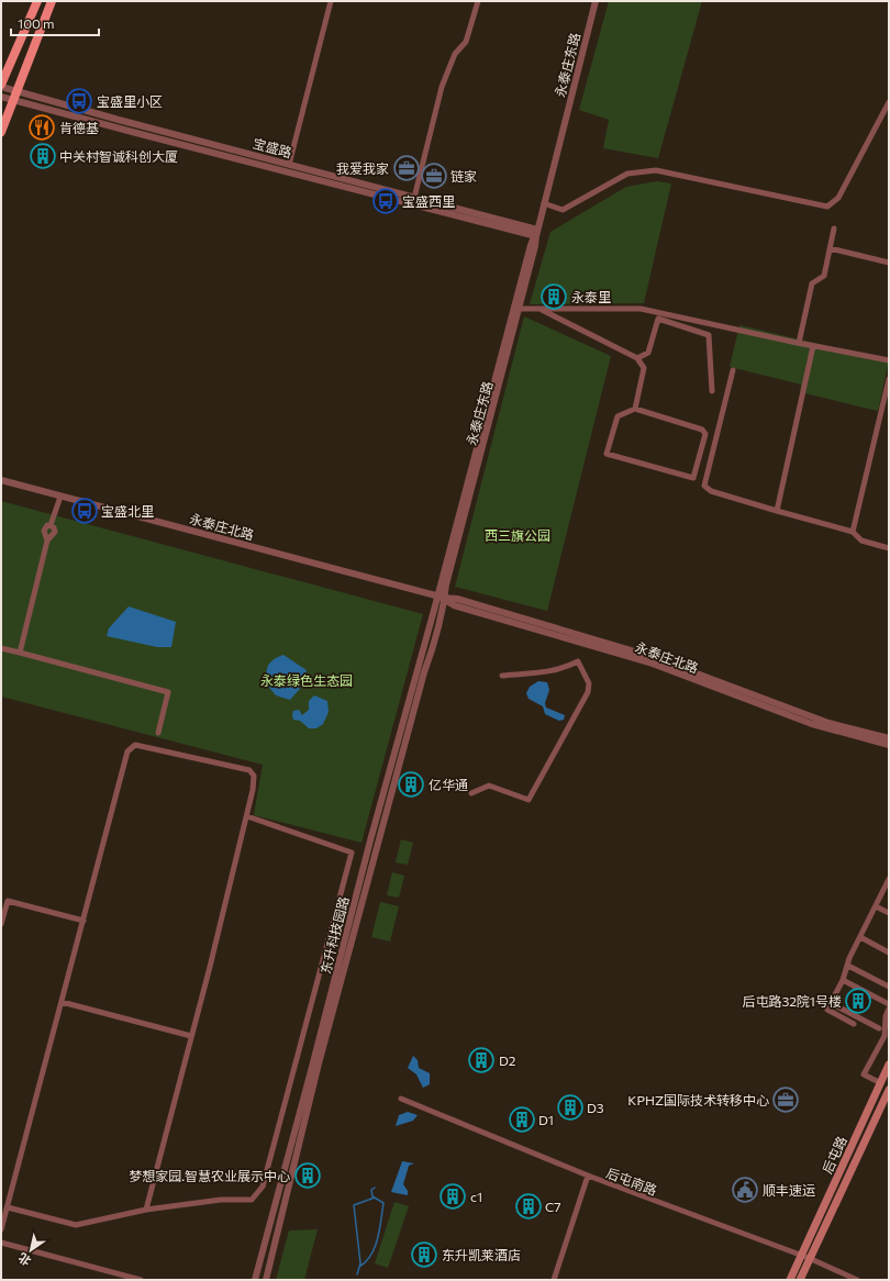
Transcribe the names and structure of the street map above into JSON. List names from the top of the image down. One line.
{"streets":{"main road":["后屯路"],"street":["永泰庄东路","宝盛路","永泰庄北路","东升科技园路","后屯南路"]},"crossings":[["永泰庄东路","宝盛路"],["永泰庄东路","永泰庄北路"],["永泰庄东路","东升科技园路"],["永泰庄北路","东升科技园路"],["后屯路","后屯南路"]],"parks":["西三旗公园","永泰绿色生态园"],"places":{"bus stop":["宝盛里小区","宝盛西里","宝盛北里"],"restaurant":["肯德基"],"building":["中关村智诚科创大厦","永泰里","亿华通","后屯路32院1号楼","D2","D3","D1","梦想家园.智慧农业展示中心","c1","C7","东升凯莱酒店"],"office":["我爱我家","链家","KPHZ国际技术转移中心"],"public building":["顺丰速运"]},"scale_bar":"100 m","north":"bottom left"}
